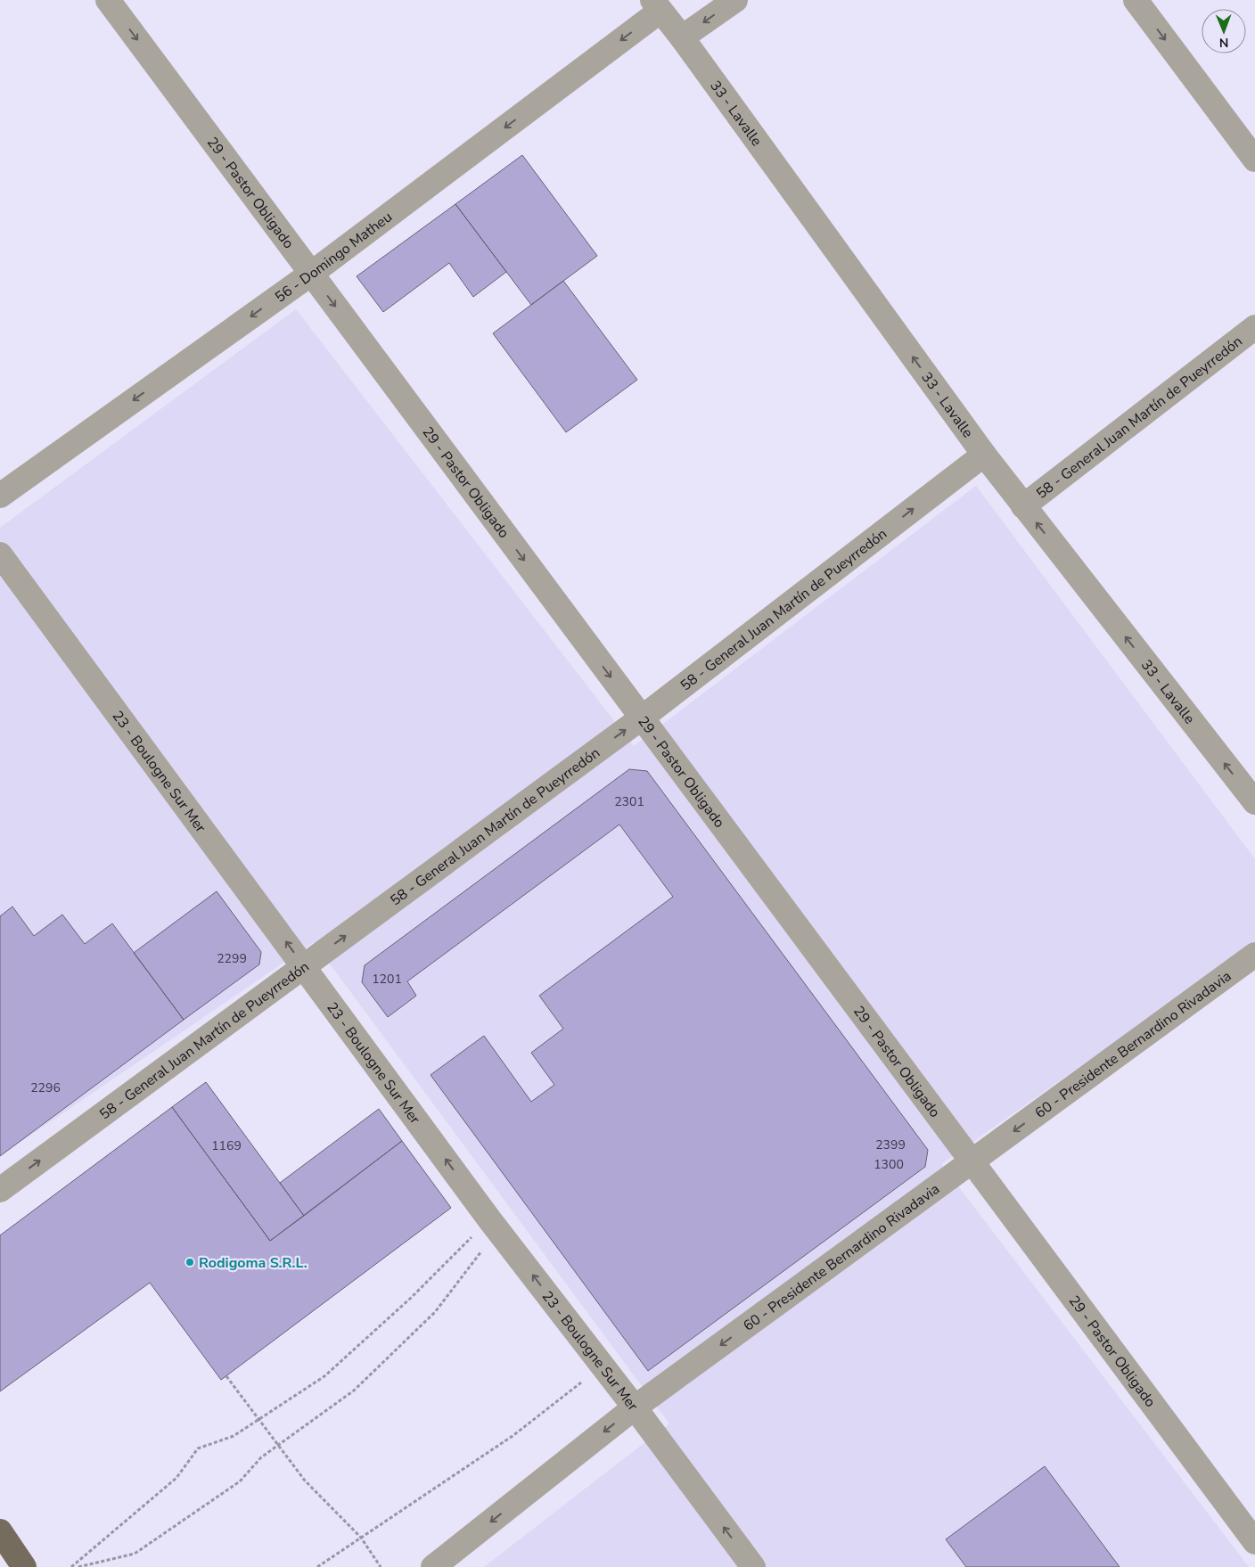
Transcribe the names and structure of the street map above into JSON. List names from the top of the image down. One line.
{"streets":{"street":["33 - Lavalle","29 - Pastor Obligado","56 - Domingo Matheu","58 - General Juan Martín de Pueyrredón","23 - Boulogne Sur Mer","60 - Presidente Bernardino Rivadavia"]},"crossings":[["33 - Lavalle","56 - Domingo Matheu"],["33 - Lavalle","58 - General Juan Martín de Pueyrredón"],["29 - Pastor Obligado","56 - Domingo Matheu"],["29 - Pastor Obligado","58 - General Juan Martín de Pueyrredón"],["29 - Pastor Obligado","60 - Presidente Bernardino Rivadavia"],["58 - General Juan Martín de Pueyrredón","23 - Boulogne Sur Mer"],["23 - Boulogne Sur Mer","60 - Presidente Bernardino Rivadavia"]],"one_way":["33 - Lavalle","29 - Pastor Obligado","56 - Domingo Matheu","58 - General Juan Martín de Pueyrredón","23 - Boulogne Sur Mer","60 - Presidente Bernardino Rivadavia"],"places":["Rodigoma S.R.L."],"house_numbers":["2301","2299","1201","2296","2399","1169","1300"],"north":"bottom"}
